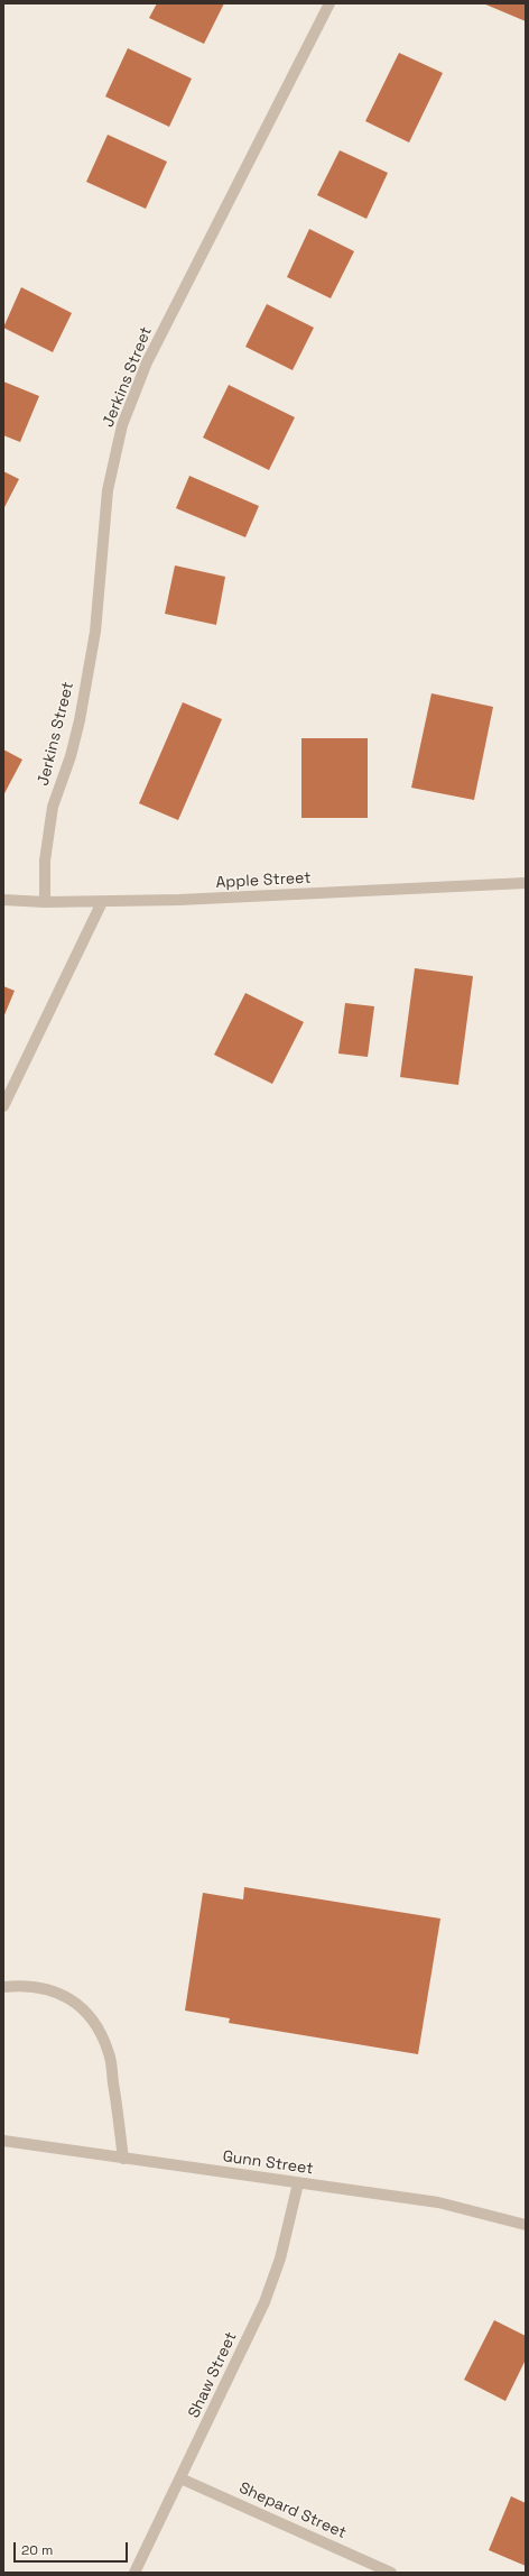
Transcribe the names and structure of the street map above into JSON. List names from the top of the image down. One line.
{"streets":{"street":["Jerkins Street","Apple Street","Gunn Street","Shaw Street","Shepard Street"]},"crossings":[["Jerkins Street","Apple Street"],["Gunn Street","Shaw Street"],["Shaw Street","Shepard Street"]],"scale_bar":"20 m"}
